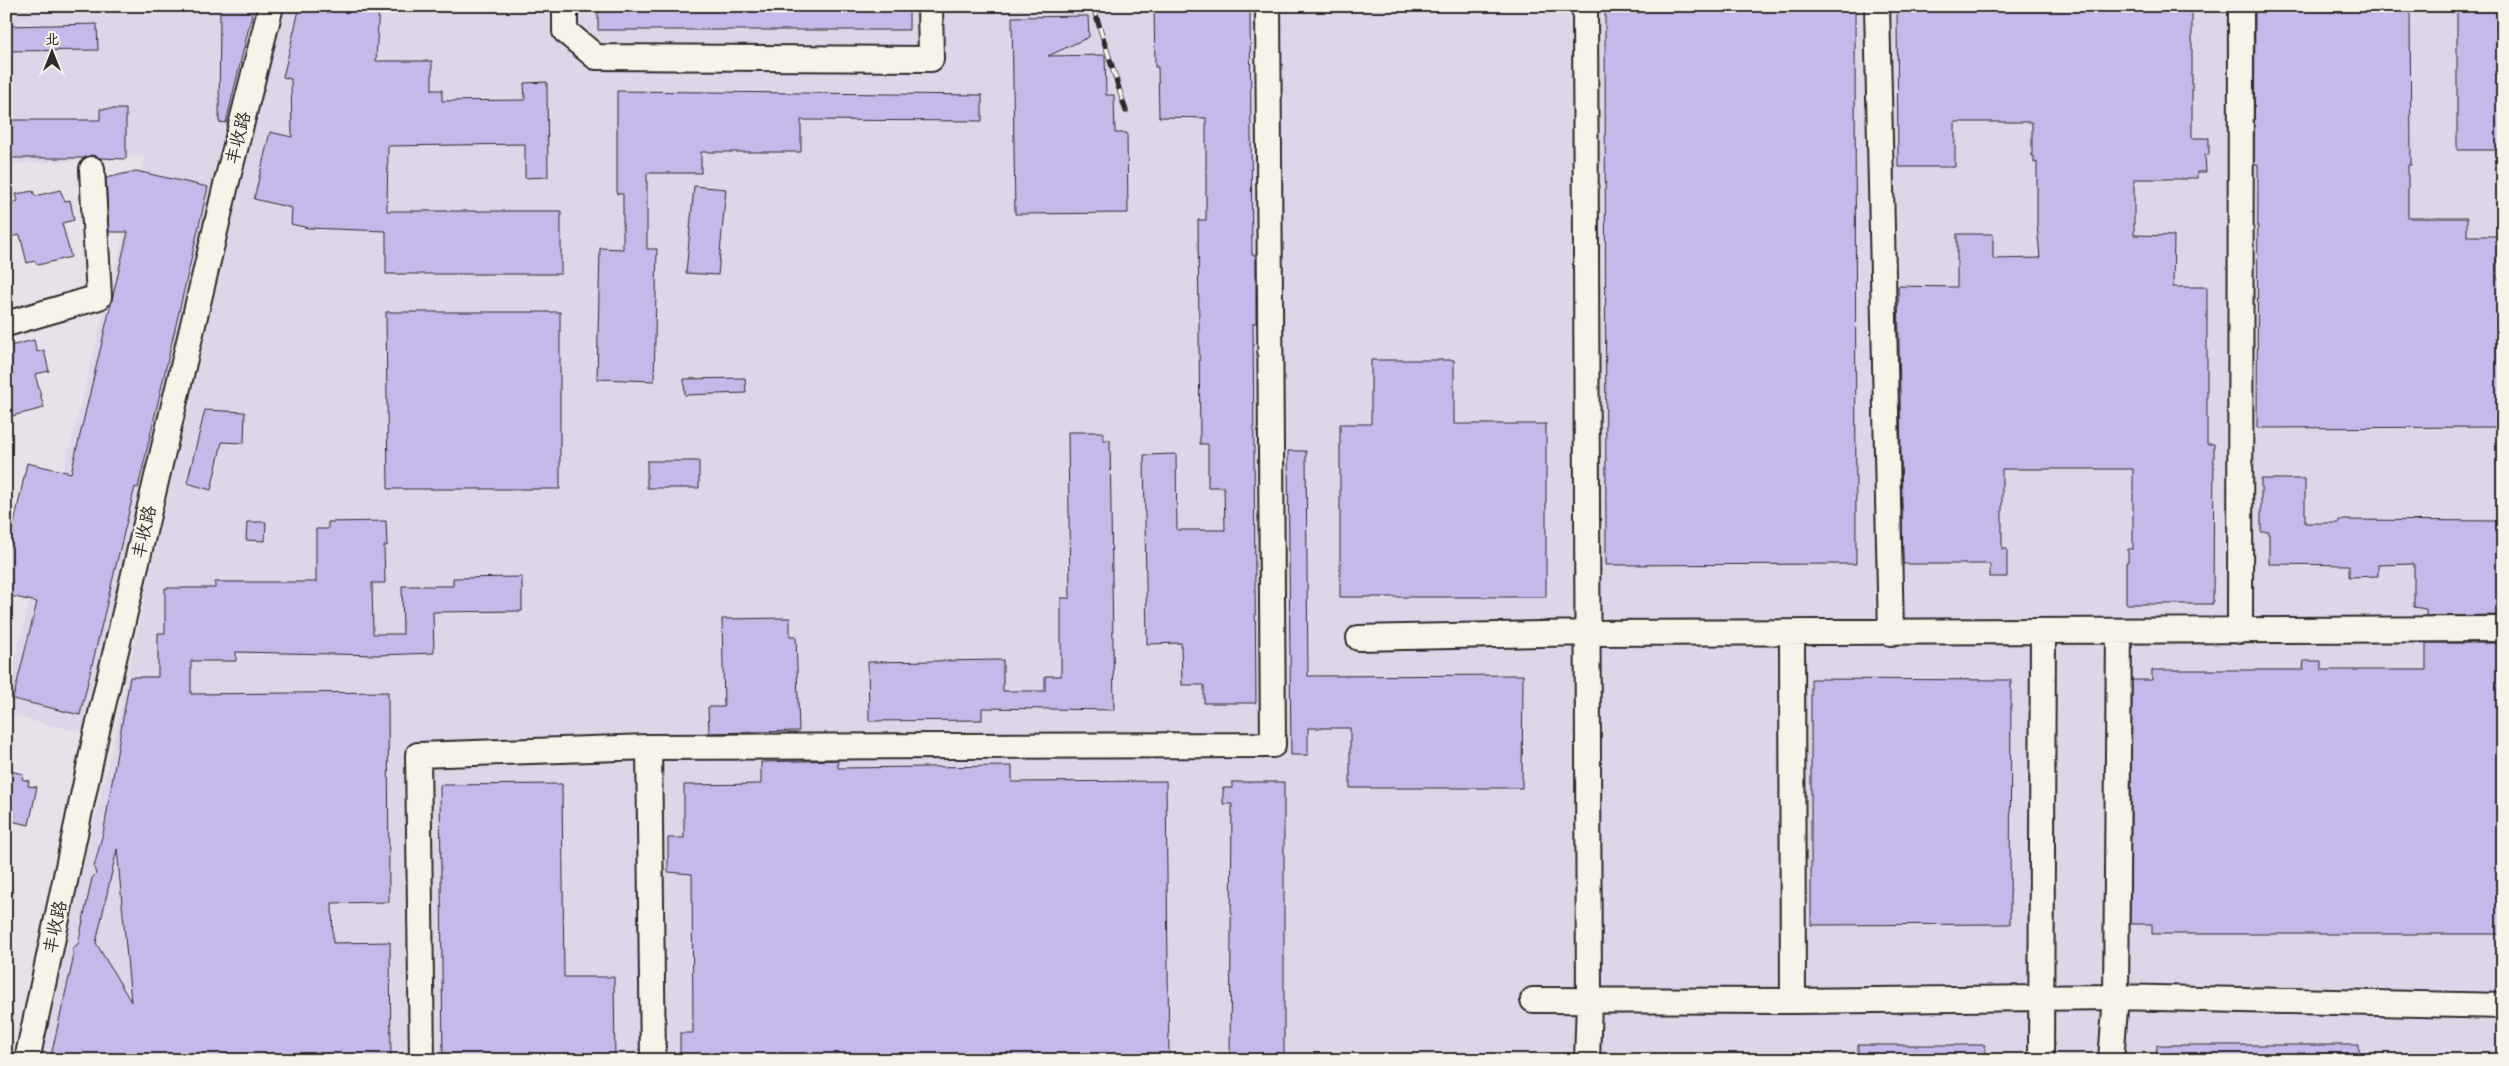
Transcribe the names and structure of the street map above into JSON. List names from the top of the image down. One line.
{"streets":{"street":["丰收路"]},"north":"top"}
